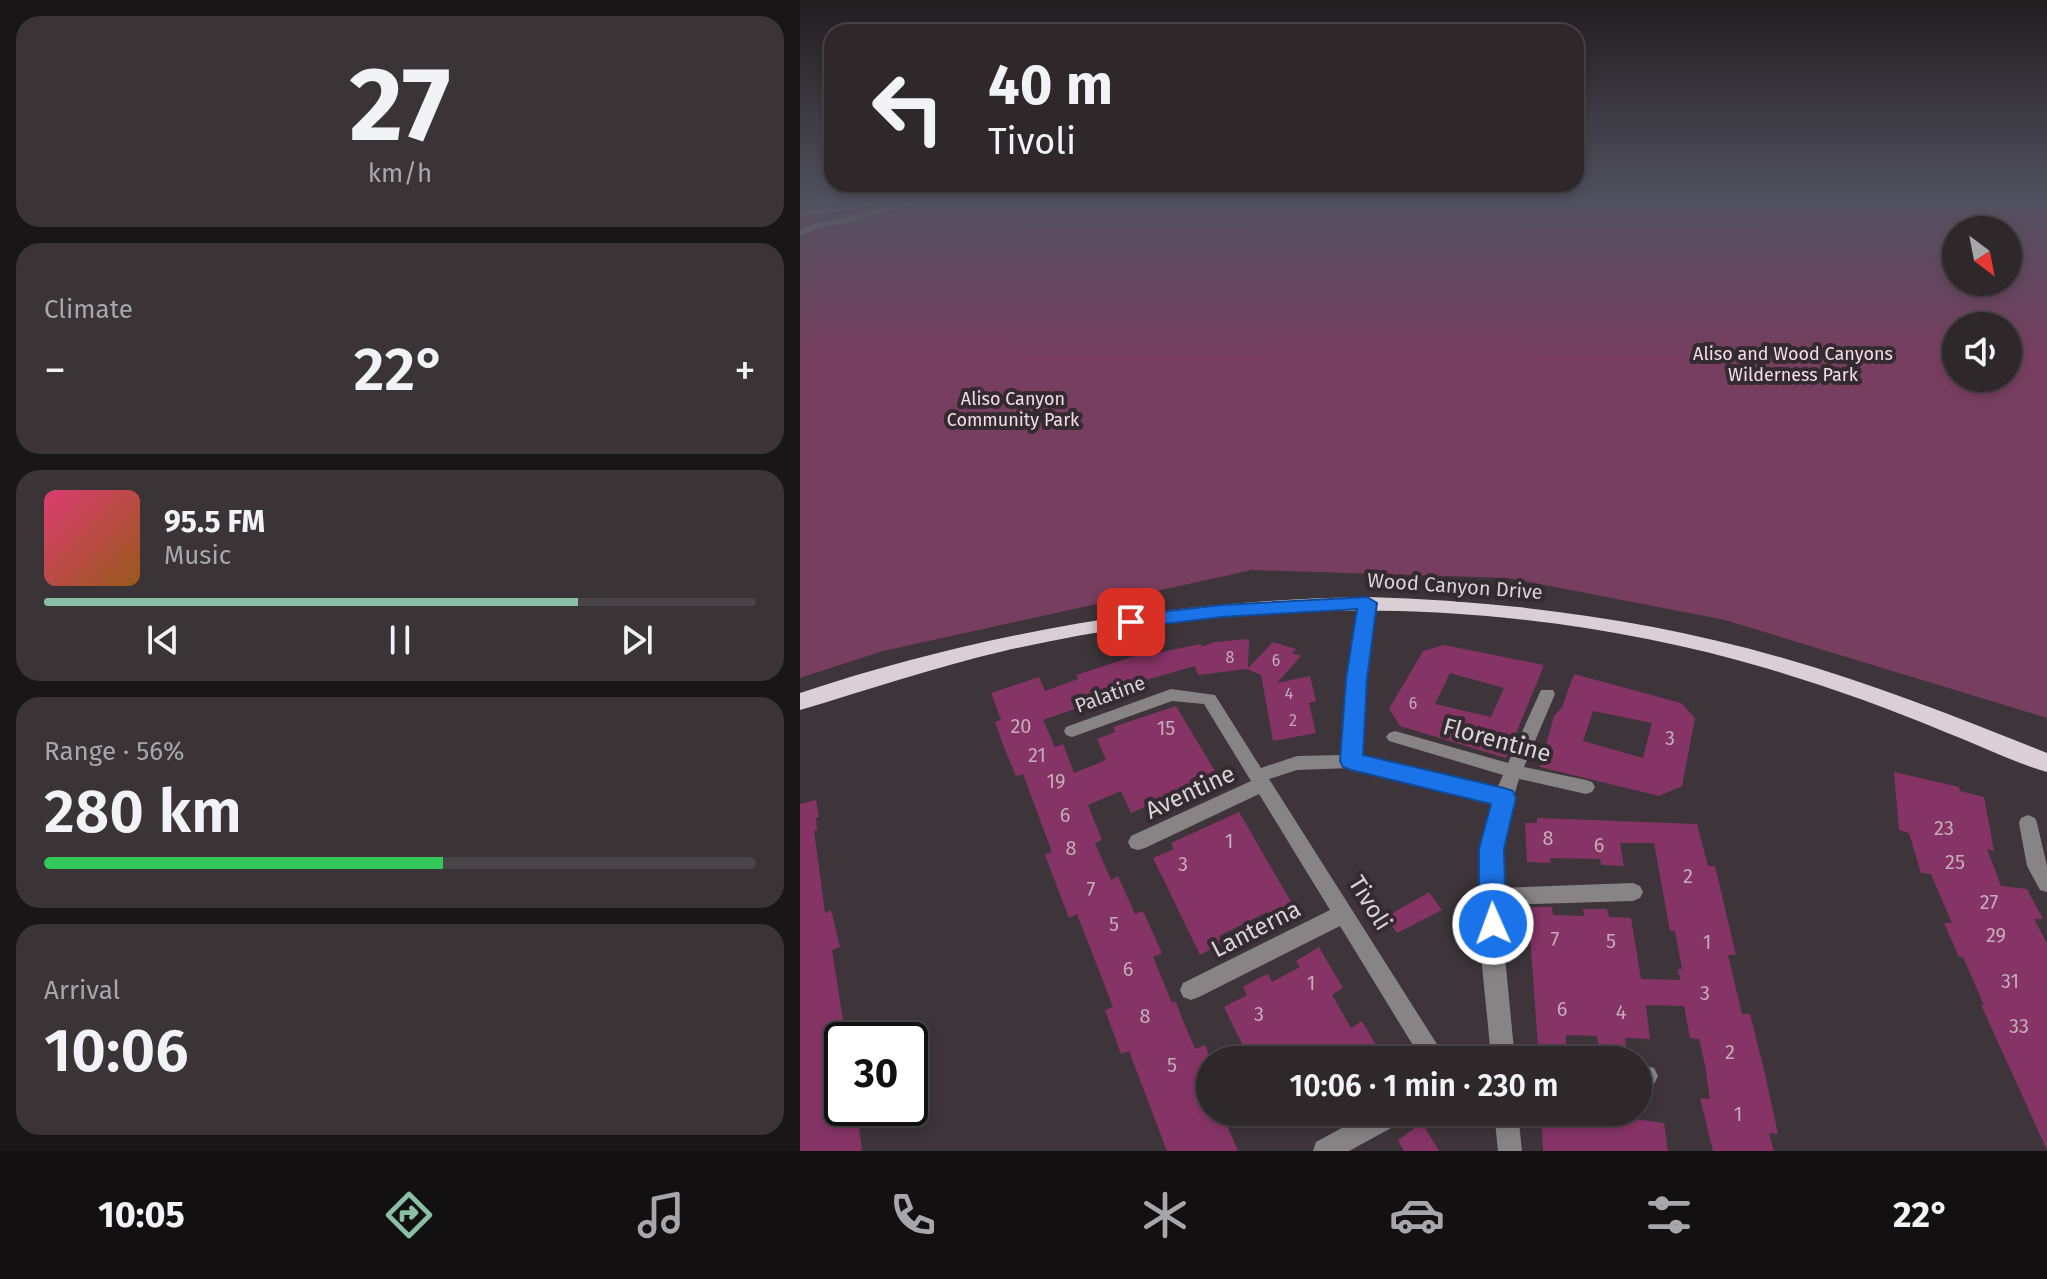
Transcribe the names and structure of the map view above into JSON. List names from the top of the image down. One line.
{"streets":{"main road":["Wood Canyon Drive"],"street":["Palatine","Florentine","Aventine","Tivoli","Lanterna"]},"crossings":[["Palatine","Tivoli"],["Aventine","Tivoli"],["Tivoli","Lanterna"]],"parks":["Aliso and Wood Canyons Wilderness Park","Aliso Canyon Community Park"],"house_numbers":["8","6","4","6","2","20","15","3","21","19","6","23","8","1","6","8","25","3","2","7","27","5","29","7","5","1","6","31","1","3","6","4","3","8","33","2","5","1"],"north":"bottom right","page":{"tile":[["27","km/h"],"Climate",["Range · 56%","280 km"],["Arrival","10:06"]],"turn":["40 m","Tivoli"],"heat":["−","22°","+"],"song":["95.5 FM","Music"],"limit":"30","trip":"10:06 · 1 min · 230 m","tabs":["10:05","22°"]}}
